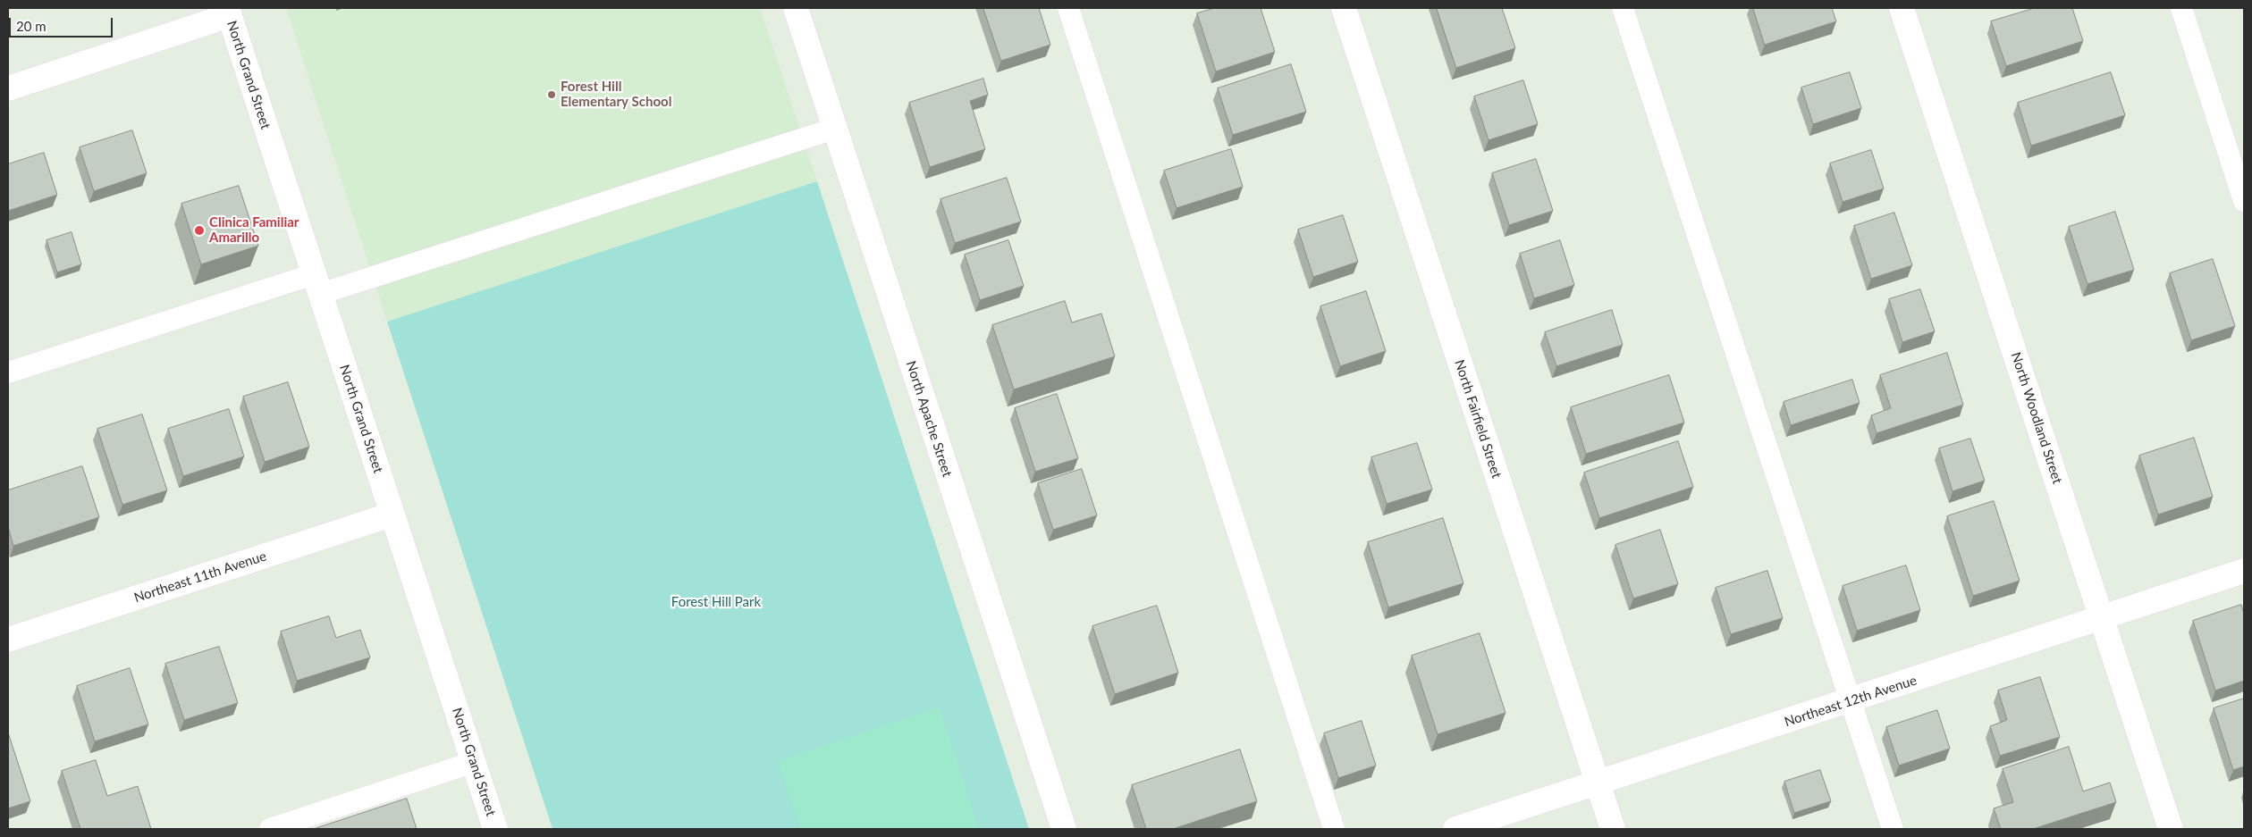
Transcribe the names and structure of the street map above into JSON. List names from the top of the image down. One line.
{"streets":{"street":["North Grand Street","North Woodland Street","North Apache Street","North Fairfield Street","Northeast 11th Avenue","Northeast 12th Avenue"]},"crossings":[["North Grand Street","Northeast 11th Avenue"],["North Woodland Street","Northeast 12th Avenue"],["North Fairfield Street","Northeast 12th Avenue"]],"parks":["Forest Hill Park"],"places":["Forest Hill Elementary School","Clinica Familiar Amarillo"],"scale_bar":"20 m"}
